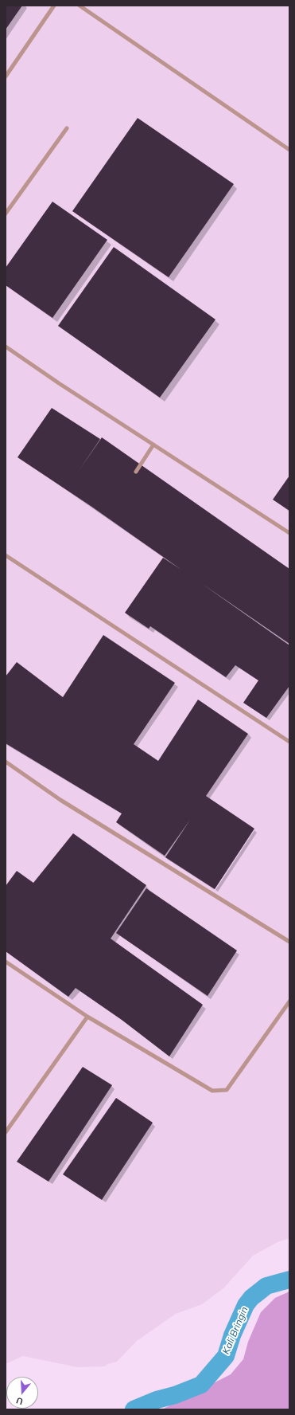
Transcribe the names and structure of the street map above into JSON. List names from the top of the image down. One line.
{"water":["Kali Bringin"],"north":"bottom"}
